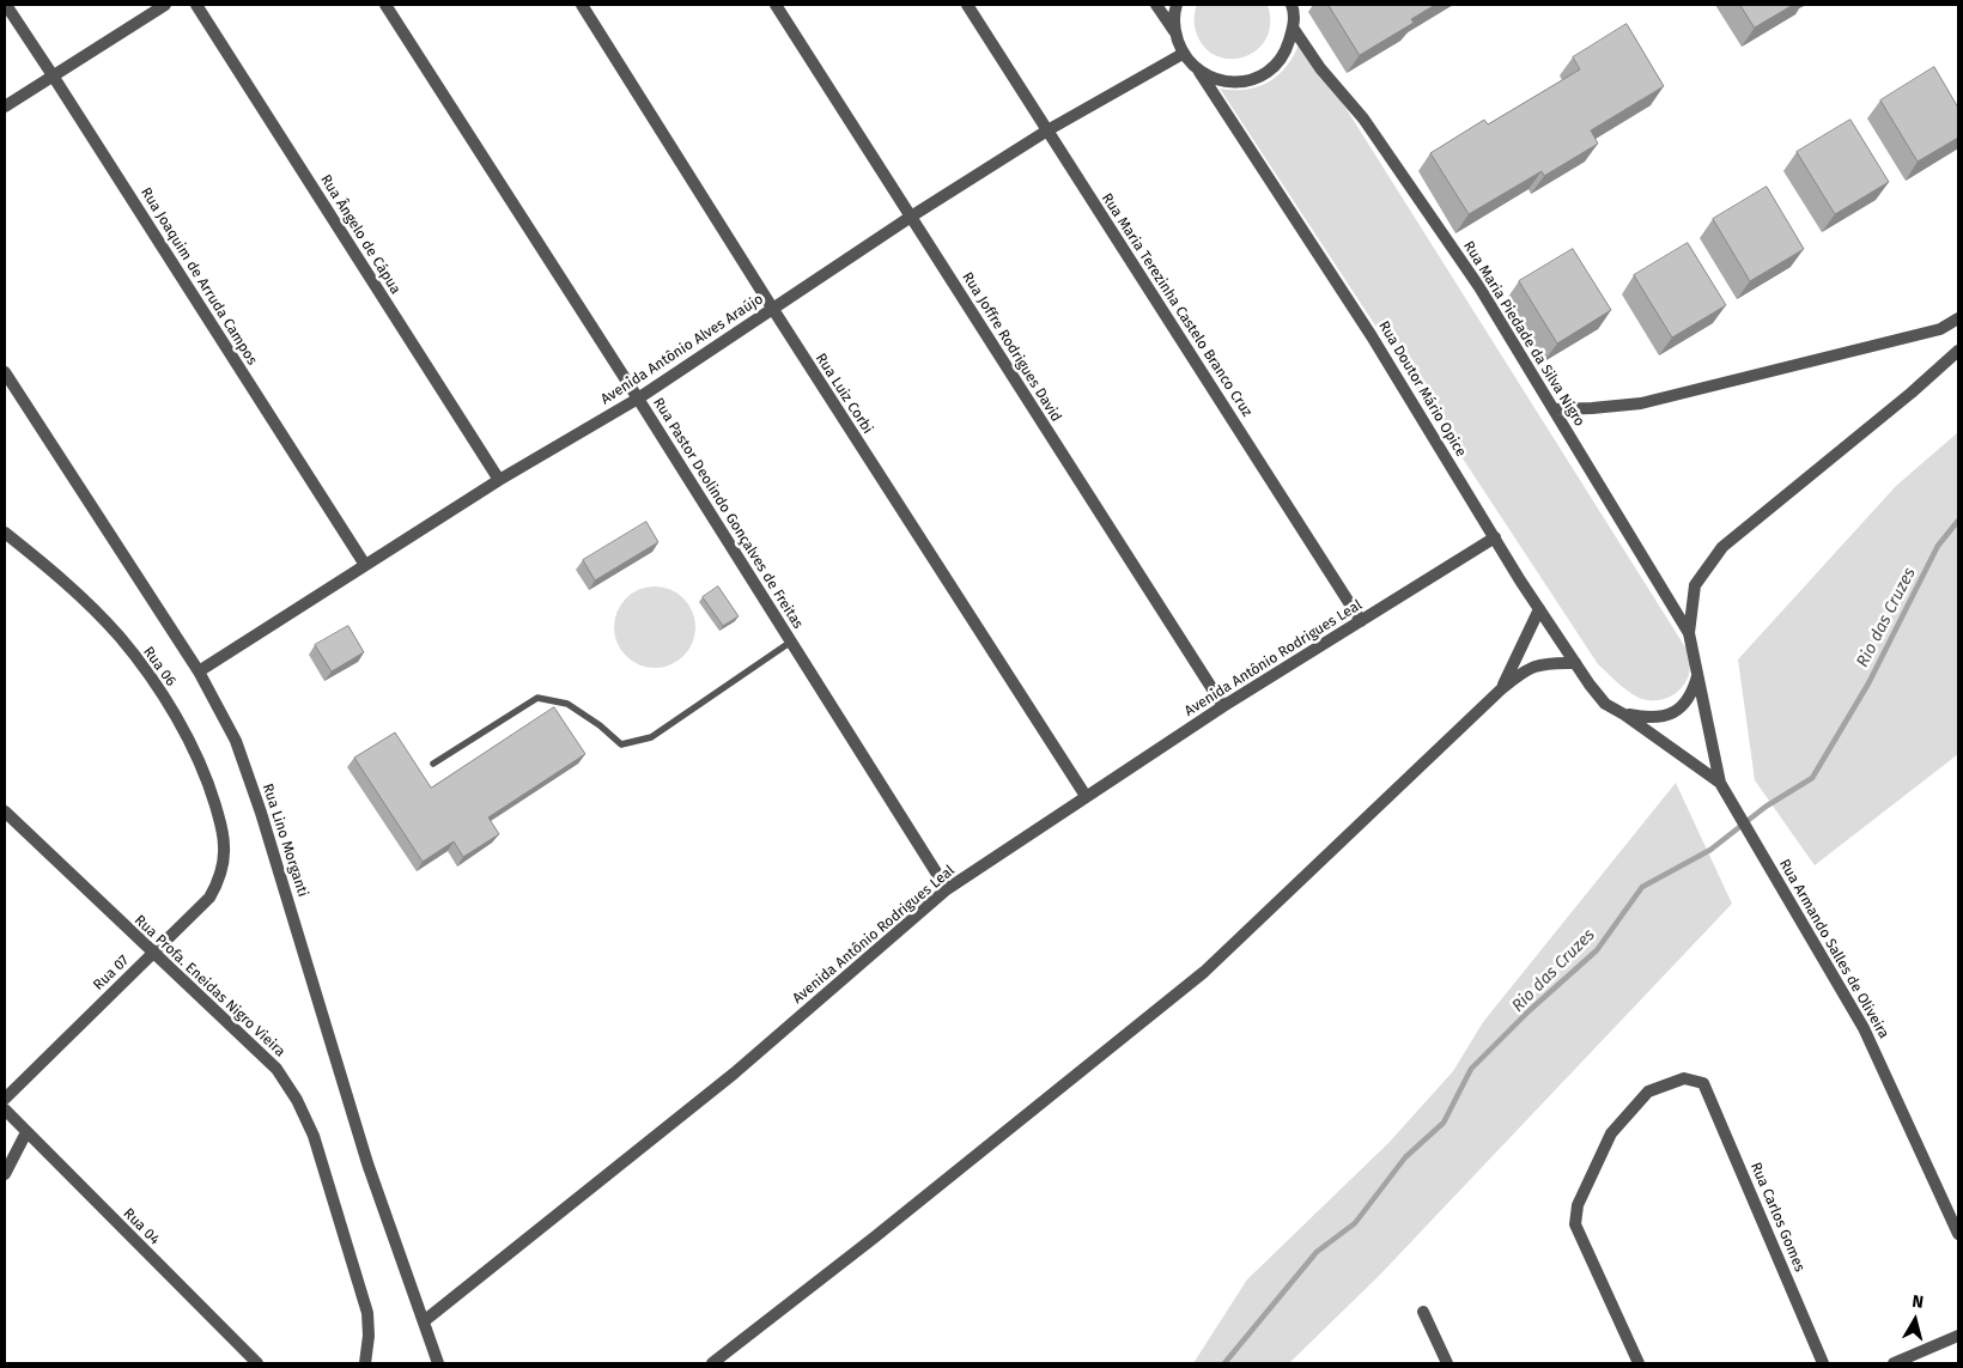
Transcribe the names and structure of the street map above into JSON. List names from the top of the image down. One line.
{"streets":{"street":["Rua Ângelo de Cápua","Rua Joaquim de Arruda Campos","Rua Maria Terezinha Castelo Branco Cruz","Rua Maria Piedade da Silva Nigro","Rua Joffre Rodrigues David","Avenida Antônio Alves Araújo","Rua Doutor Mário Opice","Rua Luiz Corbi","Rua Pastor Deolindo Gonçalves de Freitas","Avenida Antônio Rodrigues Leal","Rua 06","Rua Lino Morganti","Rua Armando Salles de Oliveira","Rua 07","Rua Profa. Eneidas Nigro Vieira","Rua Carlos Gomes","Rua 04"]},"crossings":[["Rua Ângelo de Cápua","Avenida Antônio Alves Araújo"],["Rua Joaquim de Arruda Campos","Avenida Antônio Alves Araújo"],["Rua Maria Terezinha Castelo Branco Cruz","Avenida Antônio Alves Araújo"],["Rua Maria Terezinha Castelo Branco Cruz","Avenida Antônio Rodrigues Leal"],["Rua Maria Piedade da Silva Nigro","Rua Doutor Mário Opice"],["Rua Maria Piedade da Silva Nigro","Rua Armando Salles de Oliveira"],["Rua Joffre Rodrigues David","Avenida Antônio Alves Araújo"],["Rua Joffre Rodrigues David","Avenida Antônio Rodrigues Leal"],["Avenida Antônio Alves Araújo","Rua Doutor Mário Opice"],["Avenida Antônio Alves Araújo","Rua Luiz Corbi"],["Avenida Antônio Alves Araújo","Rua Pastor Deolindo Gonçalves de Freitas"],["Avenida Antônio Alves Araújo","Rua Lino Morganti"],["Rua Doutor Mário Opice","Avenida Antônio Rodrigues Leal"],["Rua Doutor Mário Opice","Rua Armando Salles de Oliveira"],["Rua Luiz Corbi","Avenida Antônio Rodrigues Leal"],["Rua Pastor Deolindo Gonçalves de Freitas","Avenida Antônio Rodrigues Leal"],["Avenida Antônio Rodrigues Leal","Rua Lino Morganti"],["Rua 06","Rua 07"],["Rua 07","Rua Profa. Eneidas Nigro Vieira"]],"water":["Rio das Cruzes"],"north":"top"}
